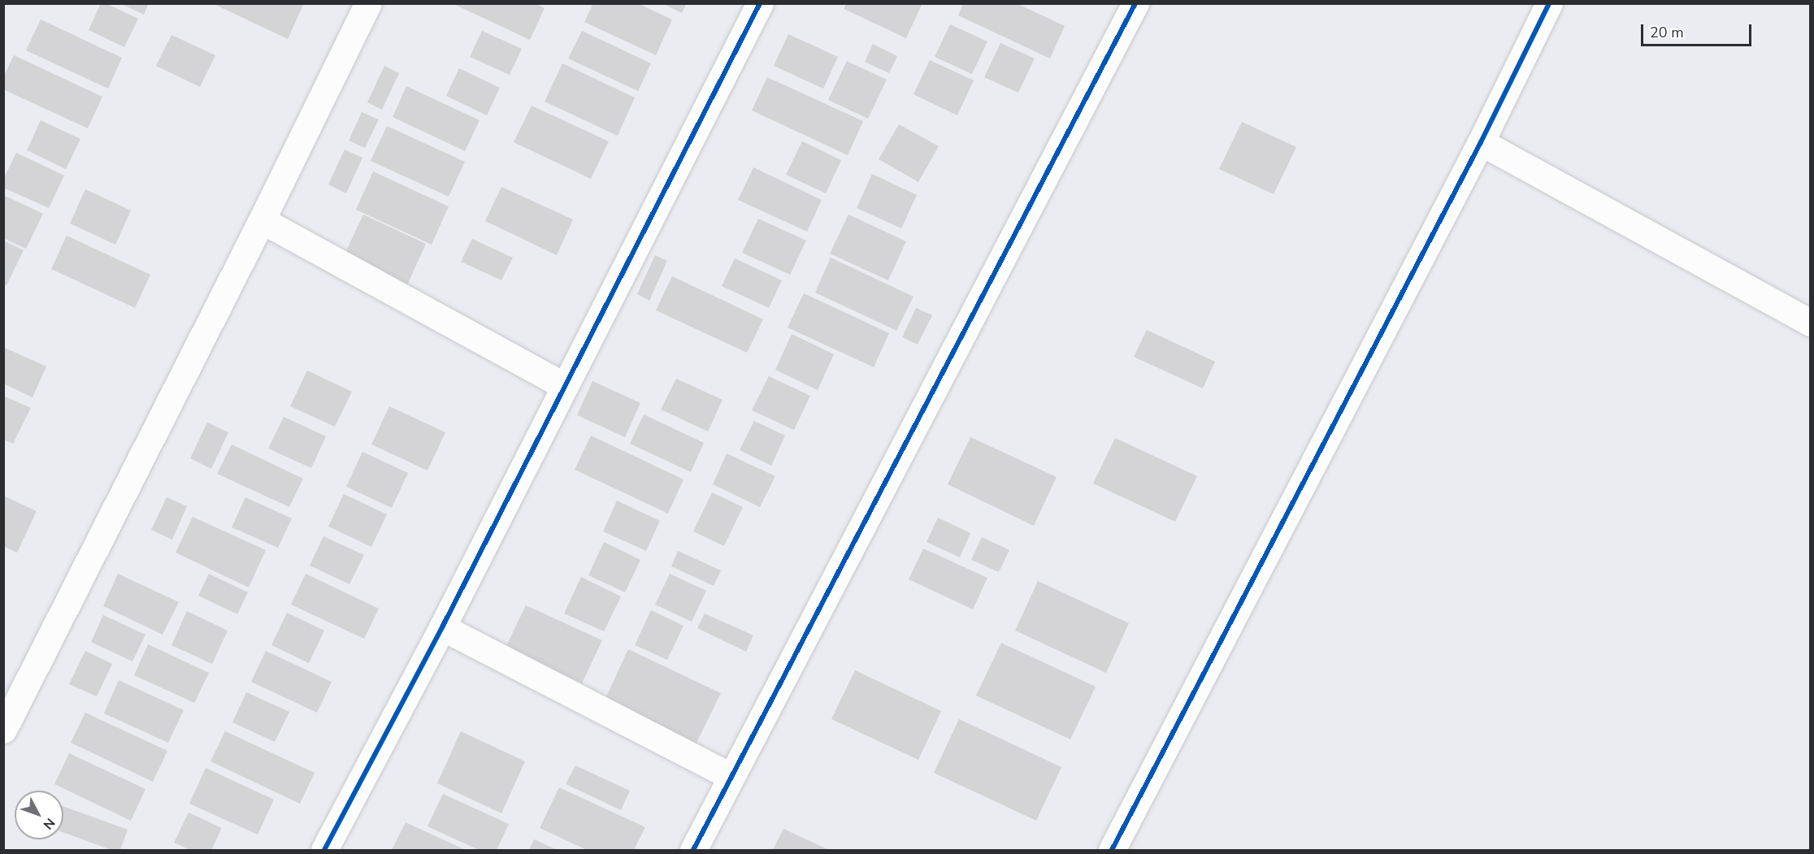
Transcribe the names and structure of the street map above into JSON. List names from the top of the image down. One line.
{"scale_bar":"20 m","north":"bottom right"}
